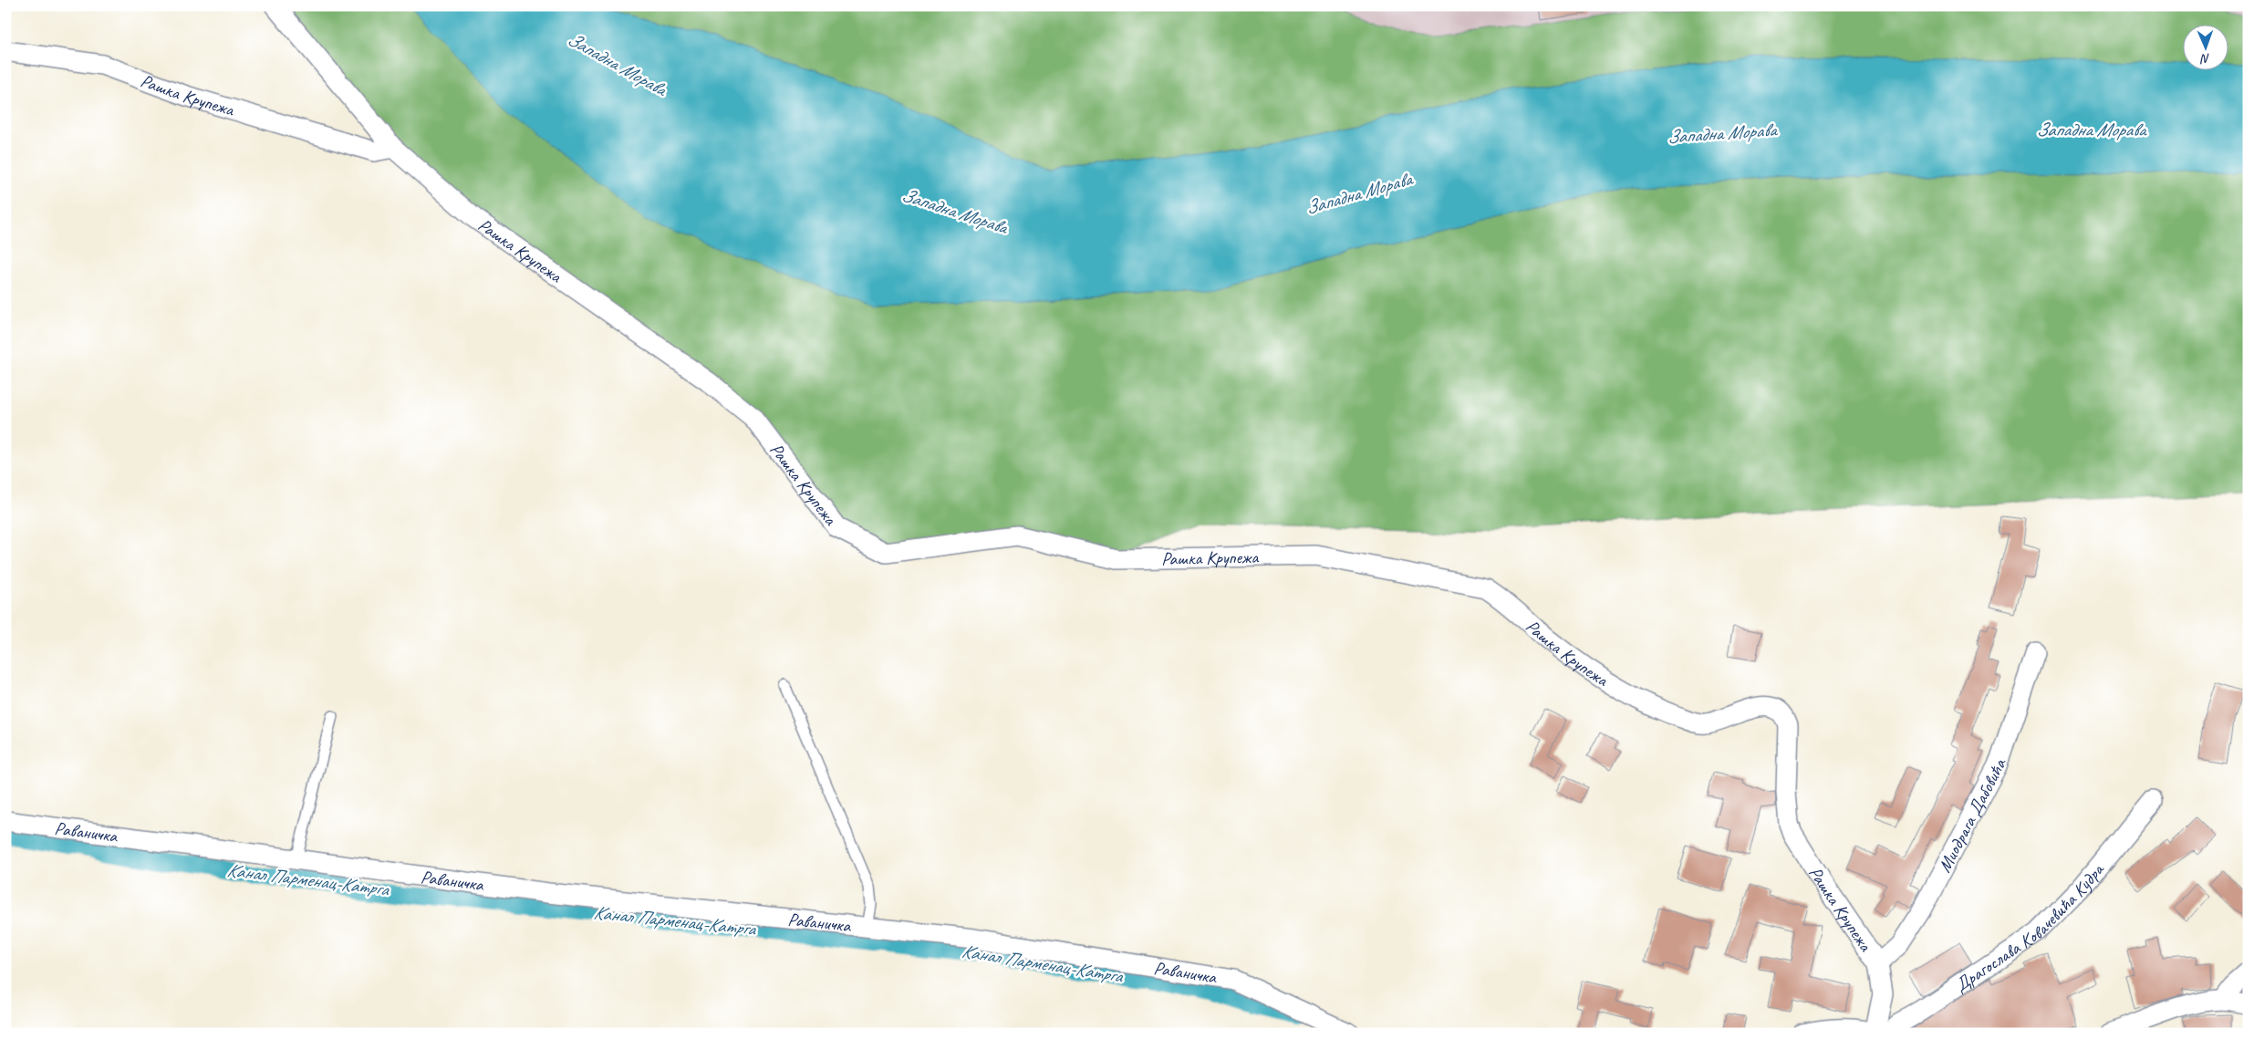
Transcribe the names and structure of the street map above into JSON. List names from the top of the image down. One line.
{"streets":{"street":["Рашка Крупежа","Миодрага Дабовића","Раваничка","Драгослава Ковачевића Кудра"]},"crossings":[["Рашка Крупежа","Миодрага Дабовића"],["Рашка Крупежа","Драгослава Ковачевића Кудра"]],"water":["Западна Морава","Канал Парменац-Катрга"],"north":"bottom"}
